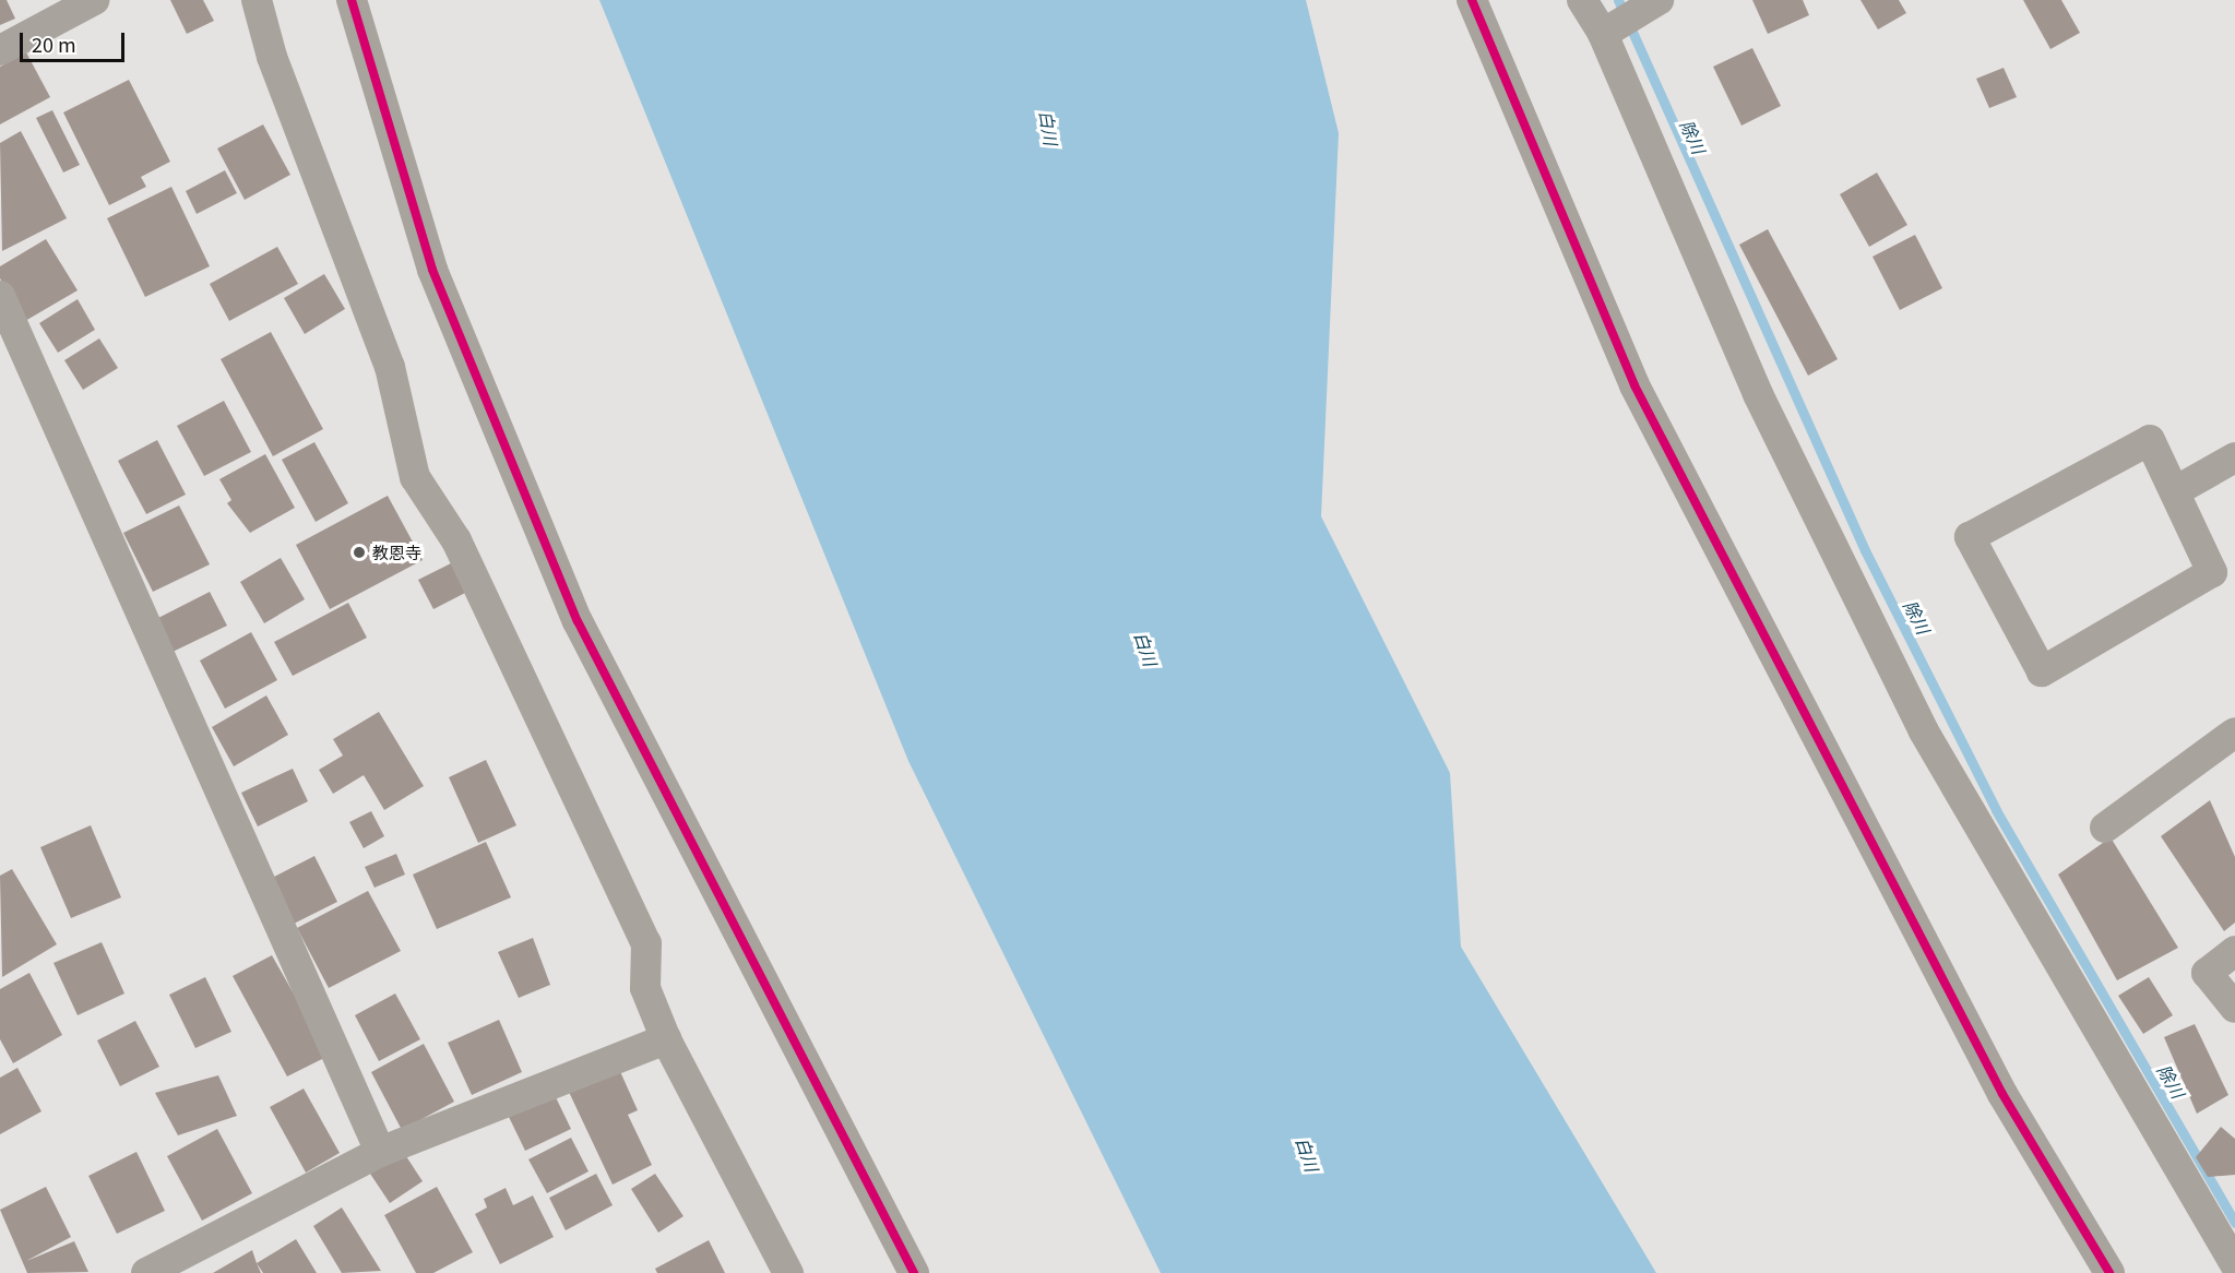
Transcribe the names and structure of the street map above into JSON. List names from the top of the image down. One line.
{"water":["白川","除川"],"places":["教恩寺"],"scale_bar":"20 m"}
